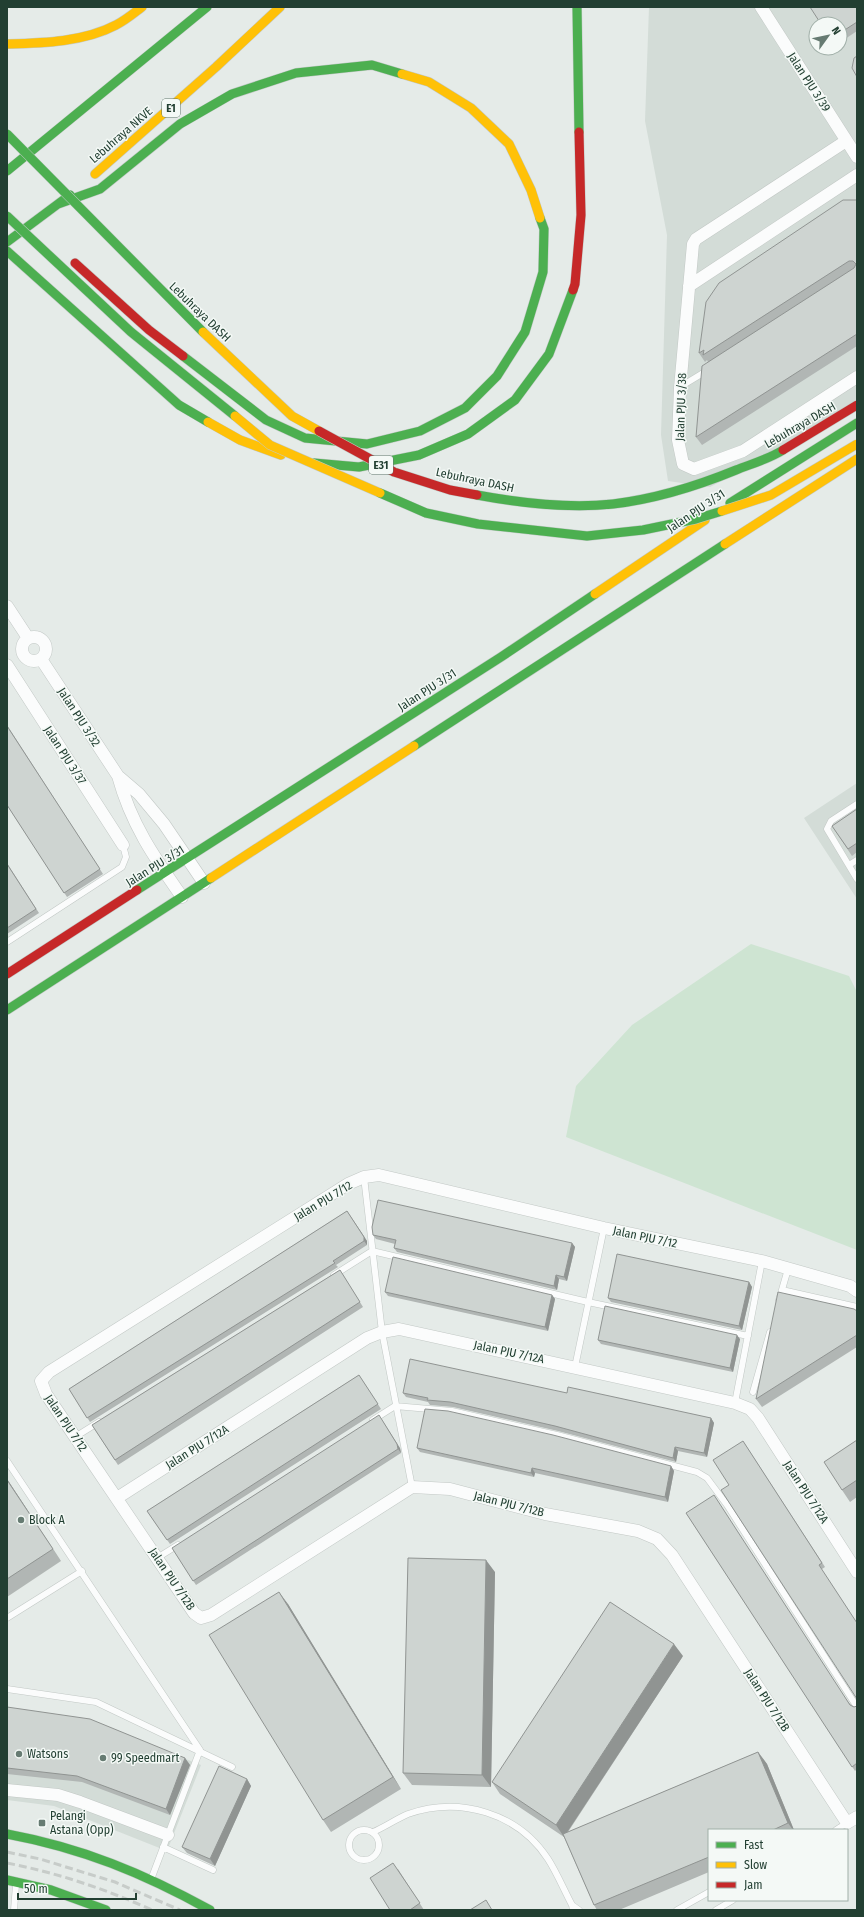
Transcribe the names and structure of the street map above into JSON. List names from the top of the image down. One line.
{"streets":{"main road":["E1","Lebuhraya NKVE","Lebuhraya DASH","E31","Jalan PJU 3/31"],"street":["Jalan PJU 3/39","Jalan PJU 3/38","Jalan PJU 3/32","Jalan PJU 3/37","Jalan PJU 7/12","Jalan PJU 7/12A","Jalan PJU 7/12B"]},"crossings":[["Jalan PJU 3/39","Jalan PJU 3/38"],["Jalan PJU 3/31","Jalan PJU 3/32"],["Jalan PJU 7/12","Jalan PJU 7/12A"],["Jalan PJU 7/12","Jalan PJU 7/12B"],["Jalan PJU 7/12A","Jalan PJU 7/12B"]],"places":{"other":["Block A","Watsons","99 Speedmart"],"transit":["Pelangi Astana (Opp)"]},"legend":["Fast","Slow","Jam"],"scale_bar":"50 m","north":"top right"}
